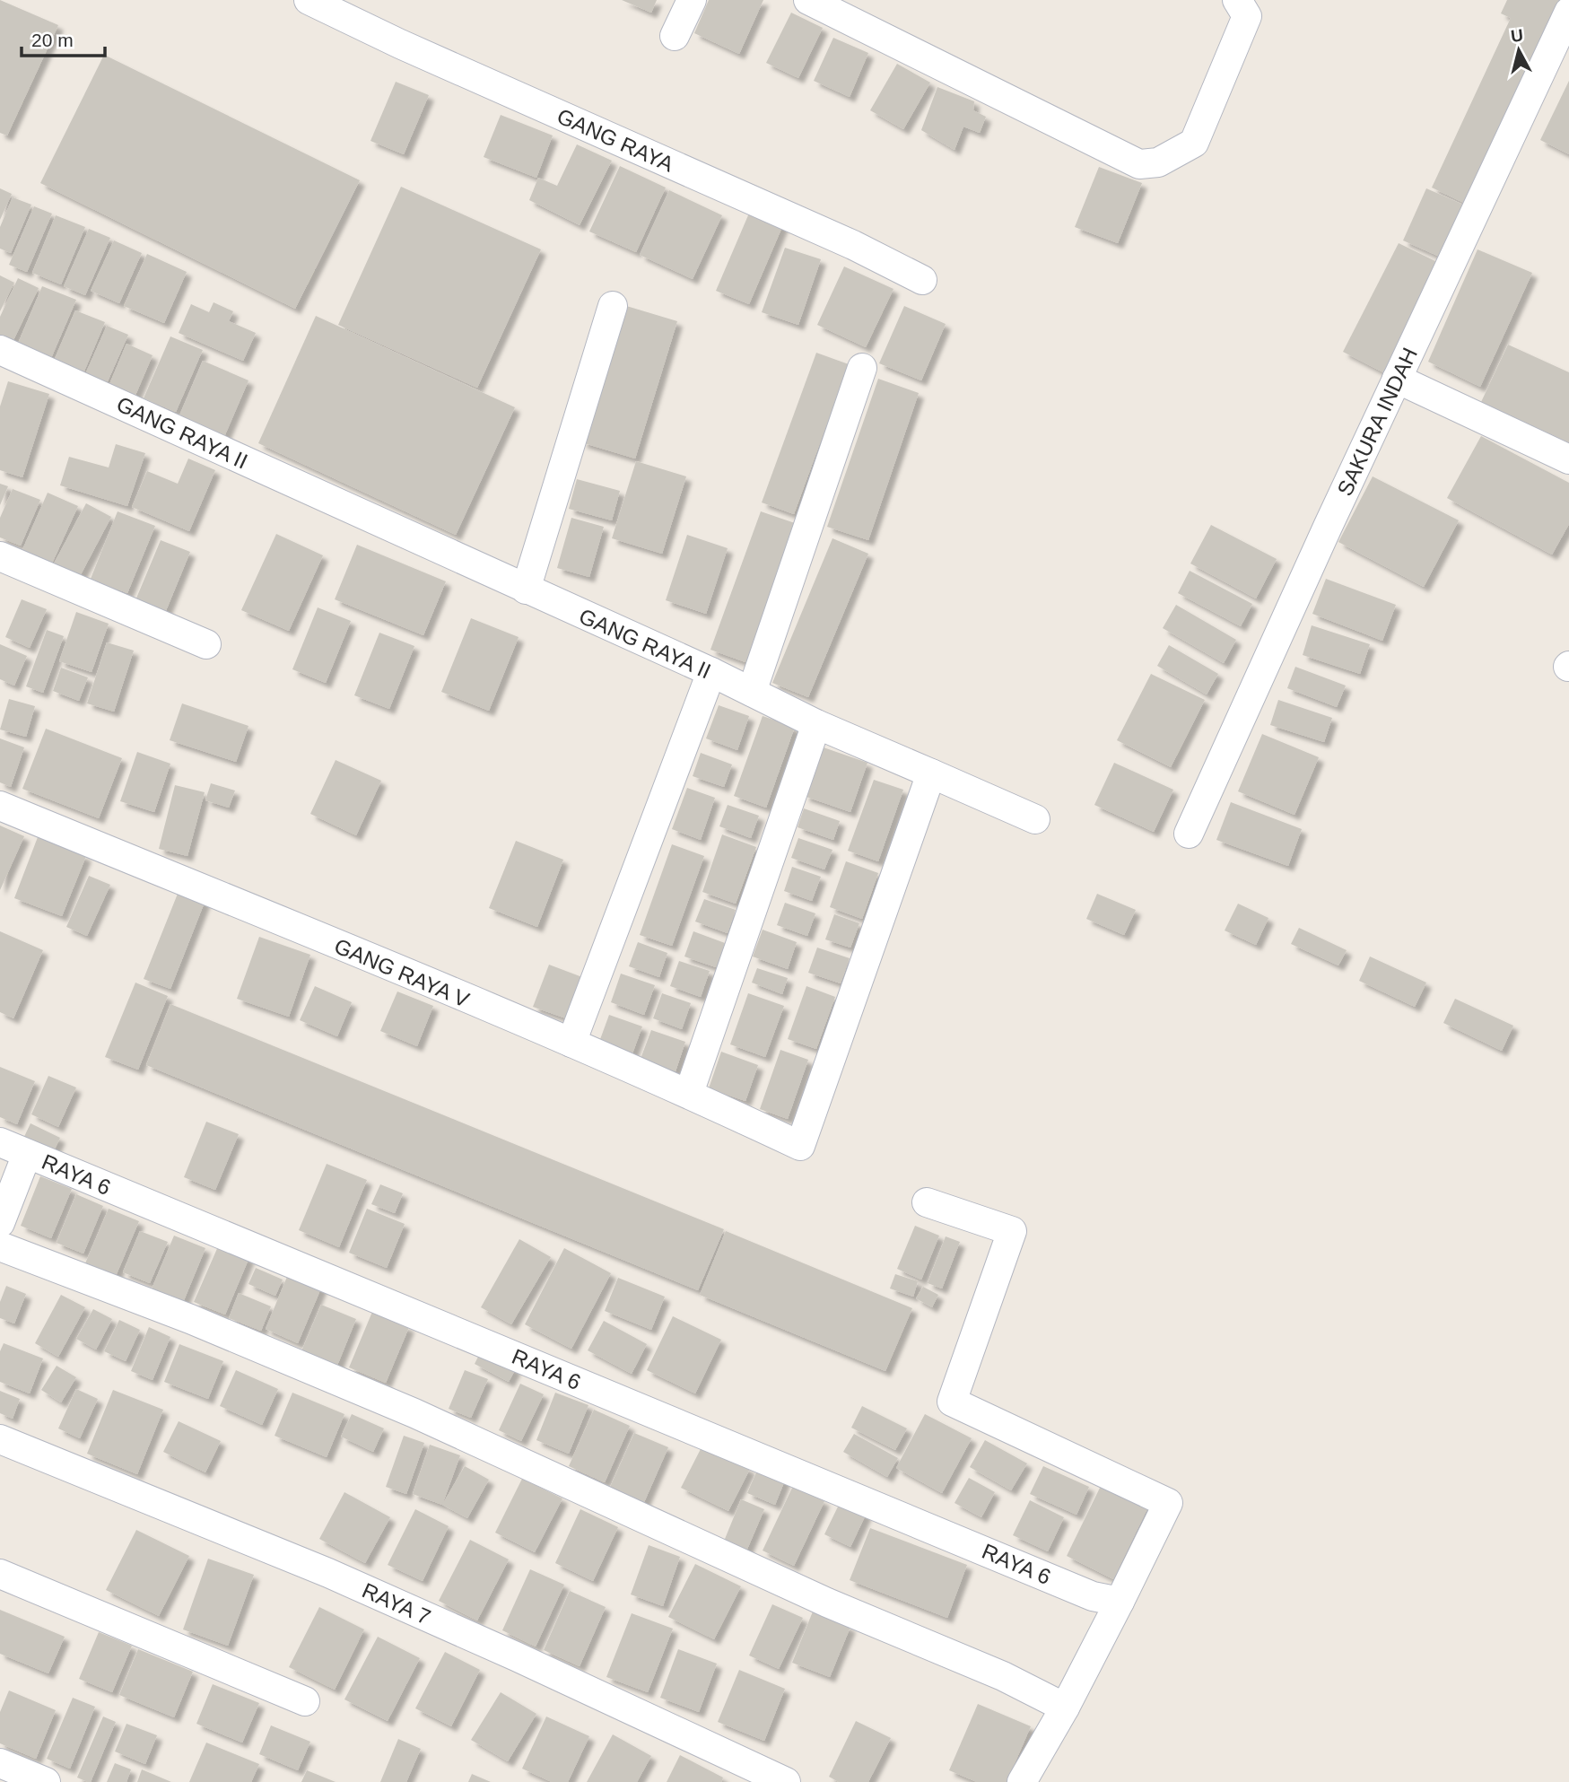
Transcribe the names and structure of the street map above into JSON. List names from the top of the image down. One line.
{"streets":{"street":["GANG RAYA","SAKURA INDAH","GANG RAYA II","GANG RAYA V","RAYA 6","RAYA 7"]},"crossings":[["GANG RAYA II","GANG RAYA V"]],"scale_bar":"20 m","north":"top"}
